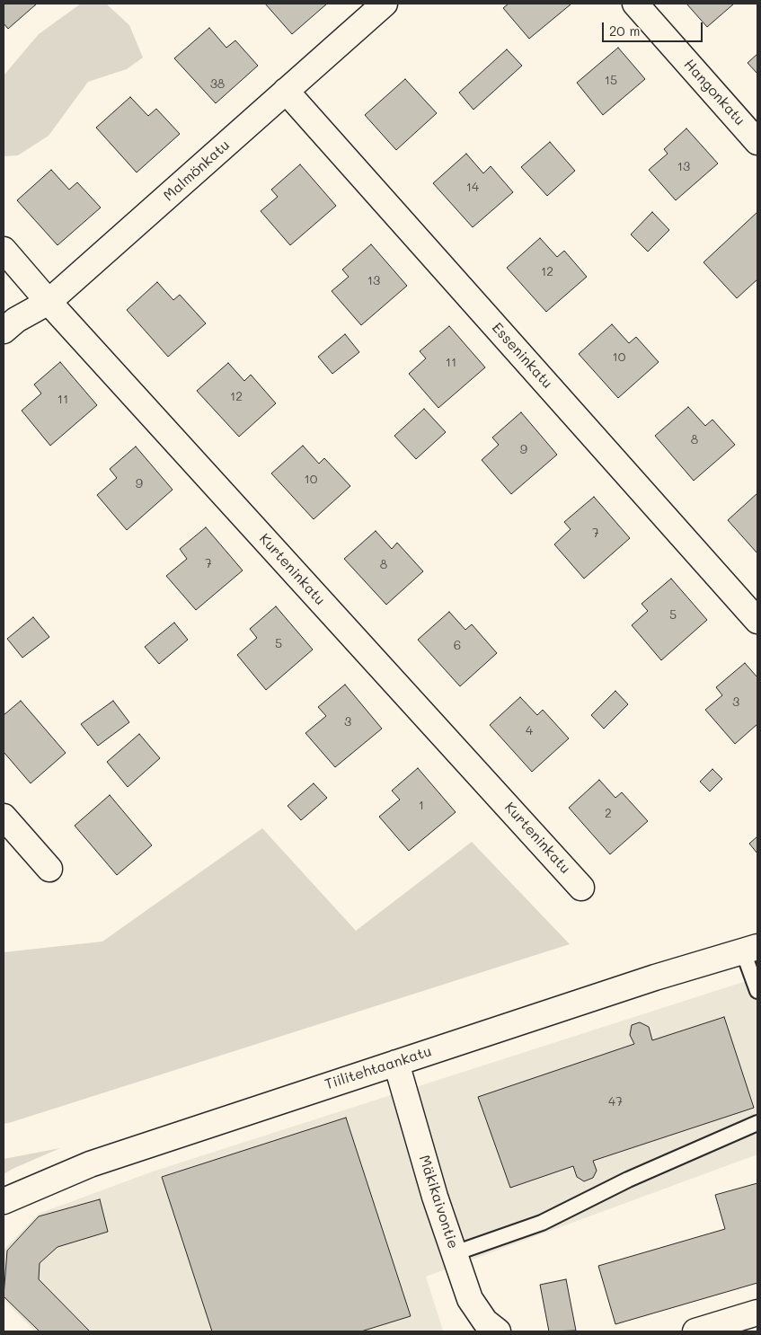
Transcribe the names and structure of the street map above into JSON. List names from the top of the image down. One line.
{"streets":{"street":["Hangonkatu","Malmönkatu","Esseninkatu","Kurteninkatu","Tiilitehtaankatu","Mäkikaivontie"]},"crossings":[["Malmönkatu","Esseninkatu"],["Malmönkatu","Kurteninkatu"],["Tiilitehtaankatu","Mäkikaivontie"]],"house_numbers":["15","38","13","14","12","13","10","11","12","11","8","9","10","9","7","7","8","5","5","6","3","3","4","1","2","47"],"scale_bar":"20 m"}
